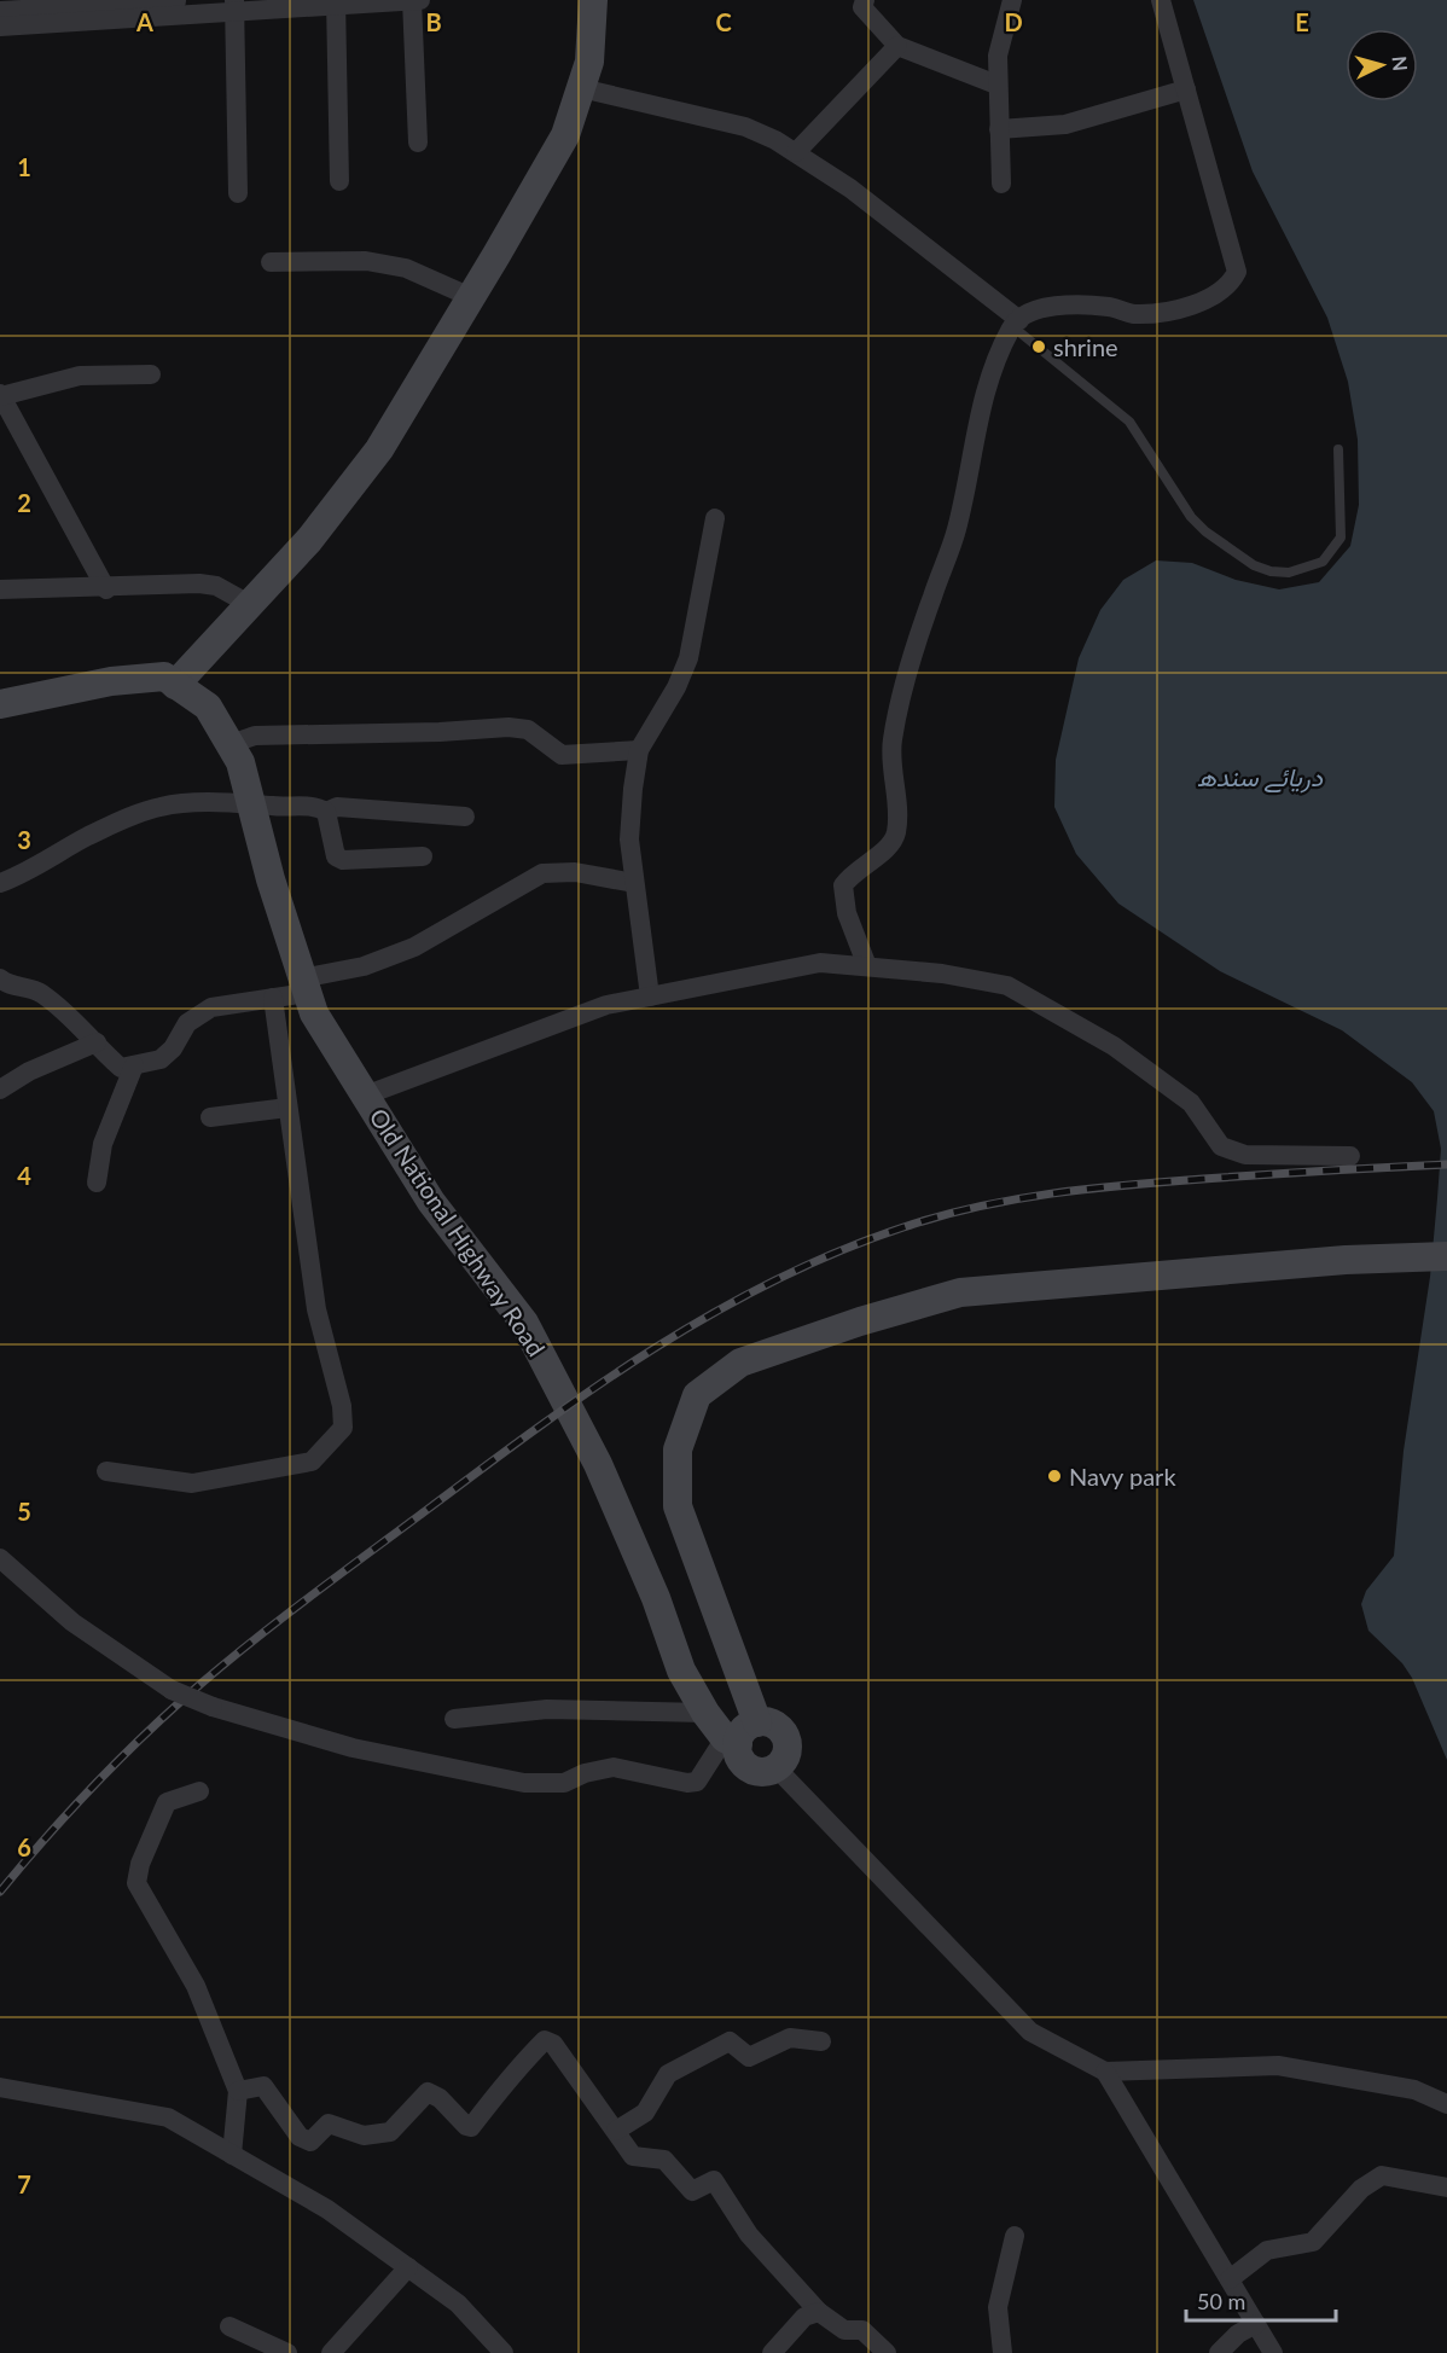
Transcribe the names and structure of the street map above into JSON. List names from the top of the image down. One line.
{"streets":{"main road":["Old National Highway Road"]},"water":["دریائے سندھ"],"places":["shrine","Navy park"],"scale_bar":"50 m","north":"right","grid":{"columns":["A","B","C","D","E"],"rows":["1","2","3","4","5","6","7"]}}
